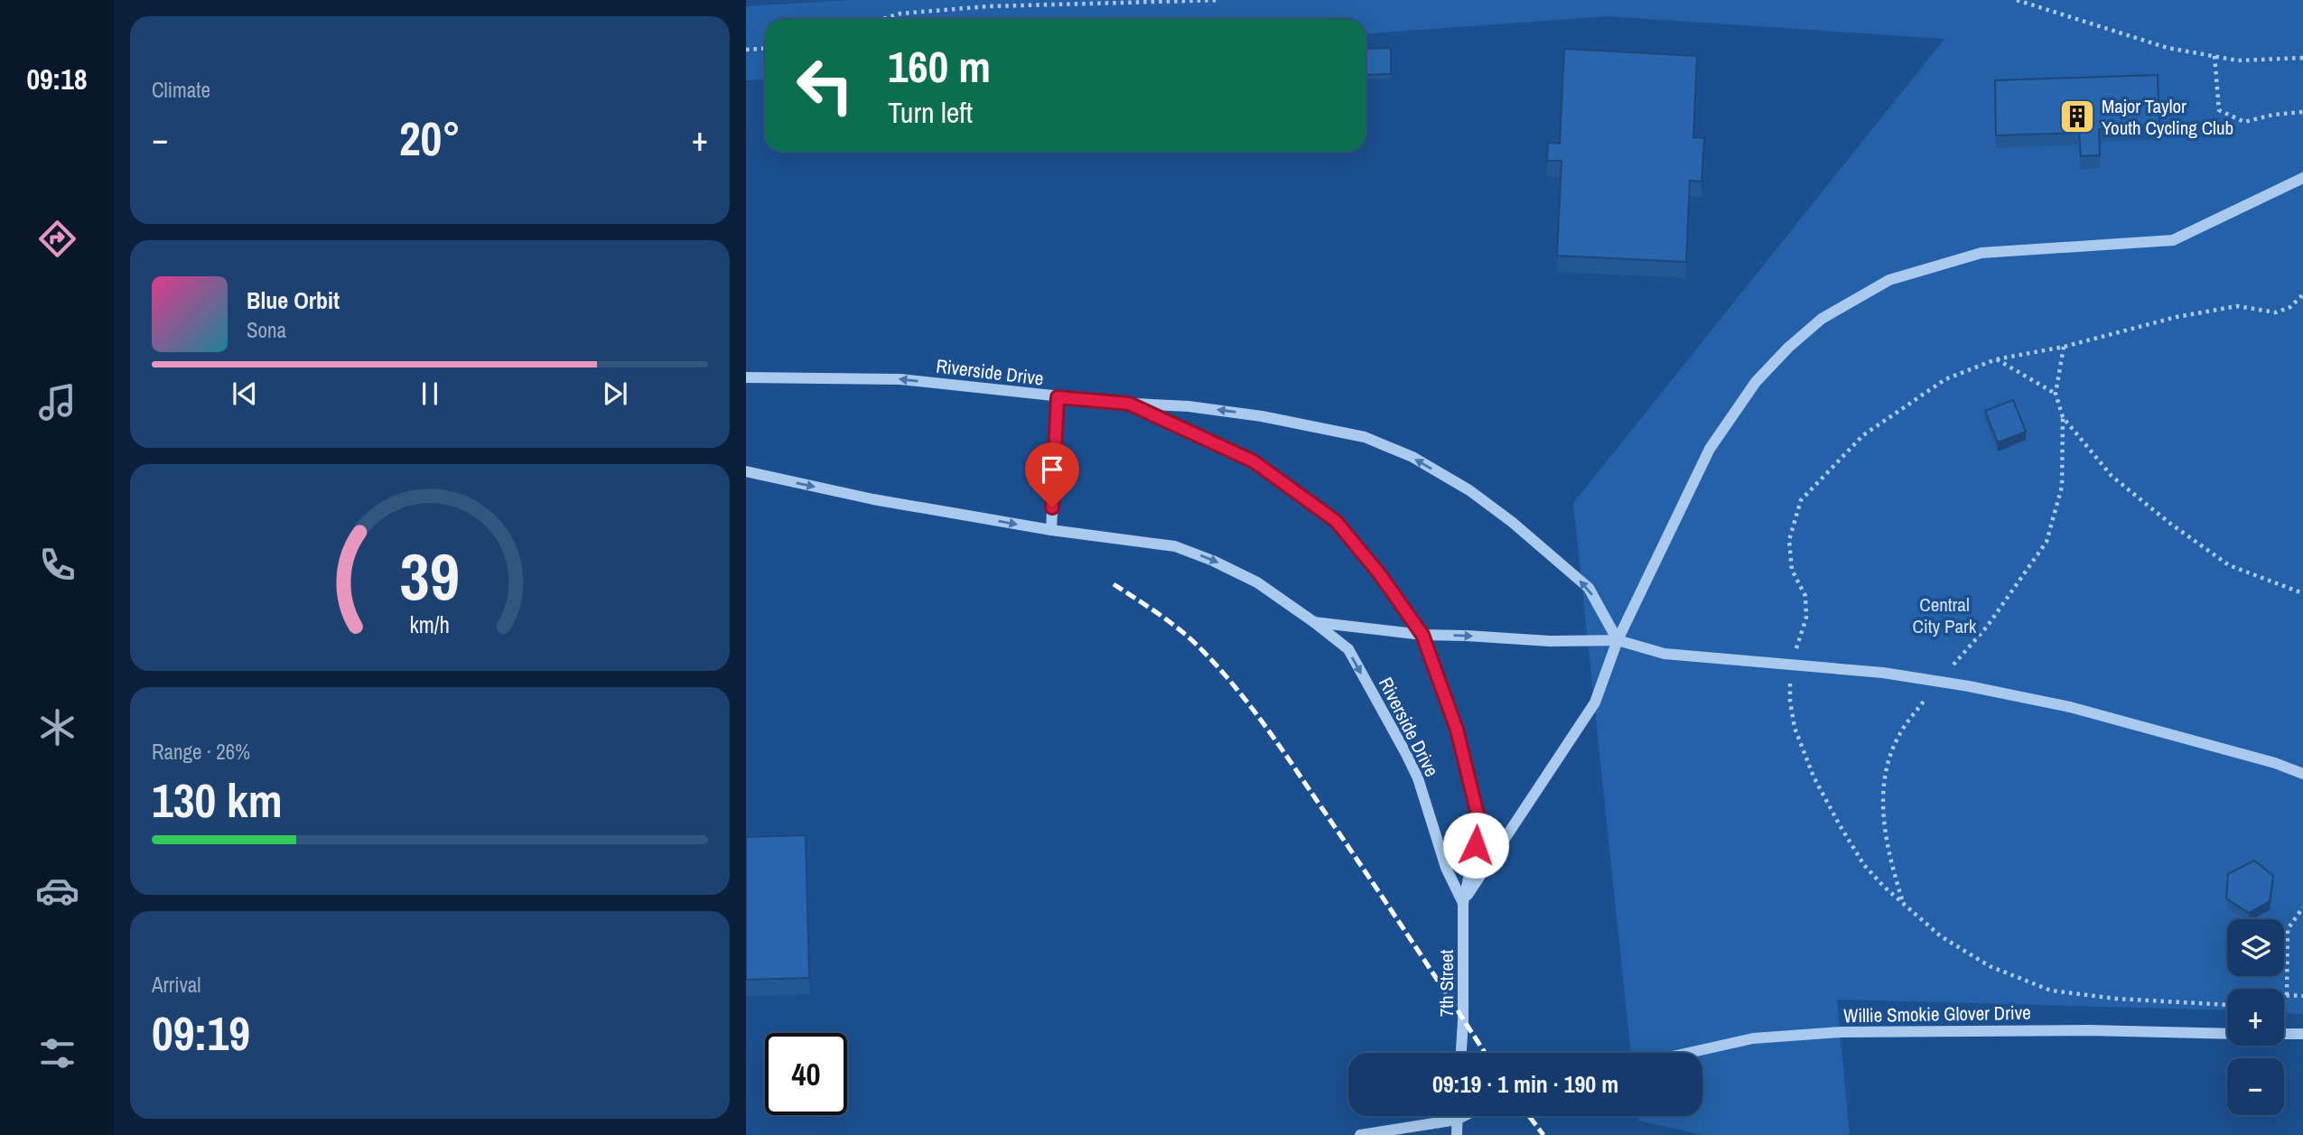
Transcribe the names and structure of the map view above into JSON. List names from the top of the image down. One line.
{"streets":{"street":["Riverside Drive","7th Street","Willie Smokie Glover Drive"]},"crossings":[["Riverside Drive","7th Street"]],"parks":["Central City Park"],"places":{"building":["Major Taylor Youth Cycling Club"]},"page":{"tabs":"09:18","tile":["Climate",["Range · 26%","130 km"],["Arrival","09:19"]],"turn":["160 m","Turn left"],"heat":["−","20°","+"],"song":["Blue Orbit","Sona"],"map_buttons":["+","−"],"limit":"40","trip":"09:19 · 1 min · 190 m","gauge":["39","km/h"]}}
